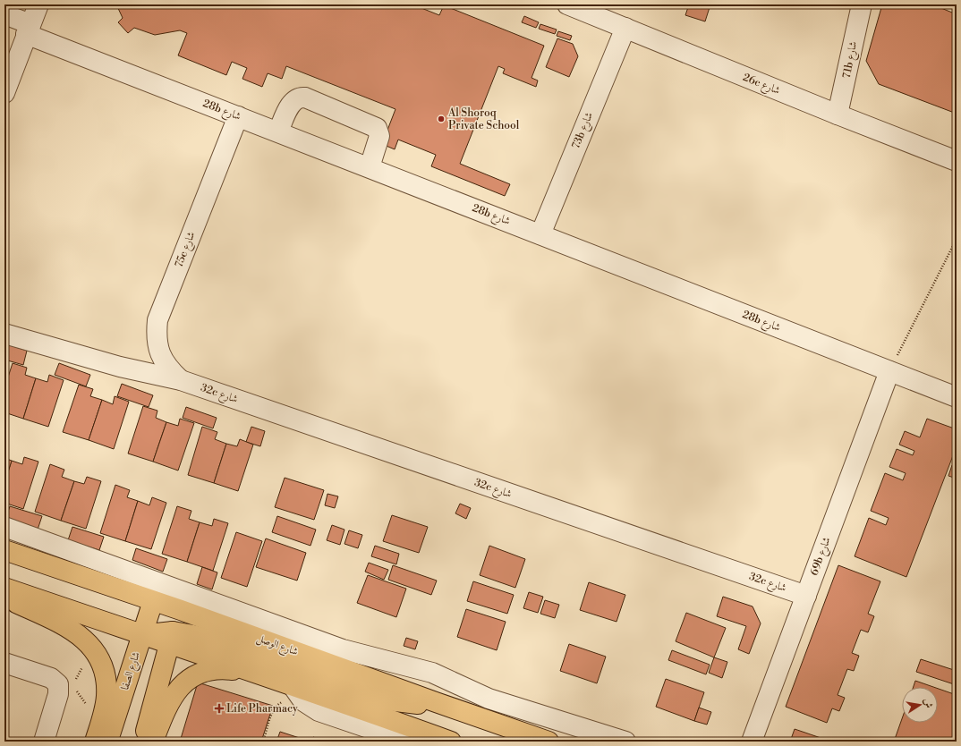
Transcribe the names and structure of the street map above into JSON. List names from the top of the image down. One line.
{"streets":{"main road":["شارع الوصل","شارع الصفا"],"street":["71b شارع","26c شارع","28b شارع","73b شارع","75c شارع","32c شارع","69b شارع"]},"crossings":[["71b شارع","26c شارع"],["26c شارع","73b شارع"],["28b شارع","73b شارع"],["28b شارع","75c شارع"],["28b شارع","69b شارع"],["75c شارع","32c شارع"],["32c شارع","69b شارع"],["شارع الوصل","شارع الصفا"]],"places":{"other":["Al Shoroq Private School"],"health":["Life Pharmacy"]},"north":"right"}
